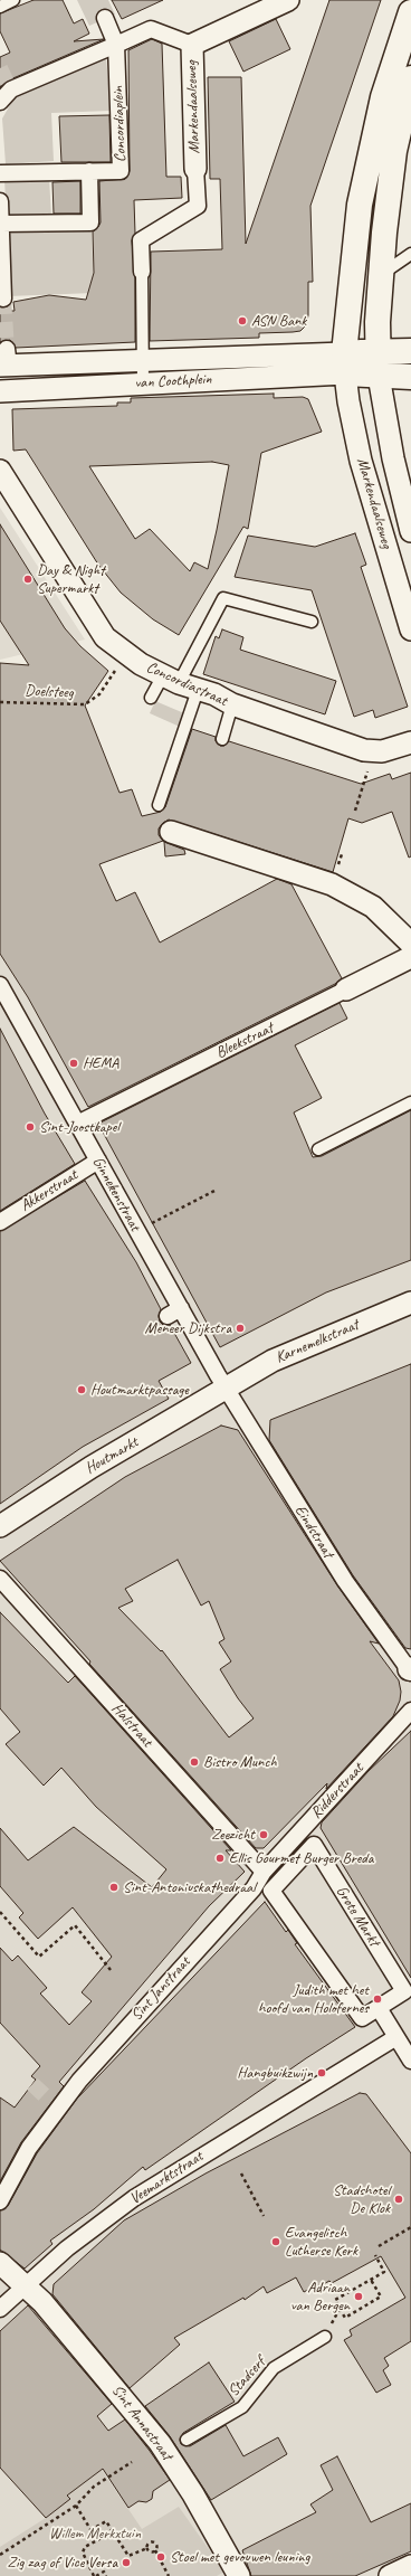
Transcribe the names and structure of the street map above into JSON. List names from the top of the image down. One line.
{"streets":{"main road":["Markendaalseweg"],"street":["Concordiaplein","van Coothplein","Concordiastraat","Bleekstraat","Akkerstraat","Ginnekenstraat","Karnemelkstraat","Houtmarkt","Eindstraat","Halstraat","Ridderstraat","Grote Markt","Sint Janstraat","Veemarktstraat","Sint Annastraat"],"lane":["Stadserf"],"path":["Doelsteeg"]},"crossings":[["Markendaalseweg","van Coothplein"],["Concordiastraat","Doelsteeg"],["Bleekstraat","Ginnekenstraat"],["Akkerstraat","Ginnekenstraat"],["Ginnekenstraat","Karnemelkstraat"],["Ginnekenstraat","Houtmarkt"],["Ginnekenstraat","Eindstraat"],["Karnemelkstraat","Houtmarkt"],["Karnemelkstraat","Eindstraat"],["Houtmarkt","Eindstraat"],["Halstraat","Ridderstraat"],["Halstraat","Sint Janstraat"],["Ridderstraat","Sint Janstraat"],["Veemarktstraat","Sint Annastraat"]],"parks":["Willem Merkxtuin"],"places":["ASN Bank","Day & Night Supermarkt","HEMA","Sint-Joostkapel","Meneer Dijkstra","Houtmarktpassage","Bistro Munch","Zeezicht","Ellis Gourmet Burger Breda","Sint-Antoniuskathedraal","Judith met het hoofd van Holofernes","Hangbuikzwijn","Stadshotel De Klok","Evangelisch Lutherse Kerk","Adriaan van Bergen","Stoel met gevouwen leuning","Zig zag of Vice Versa"]}
